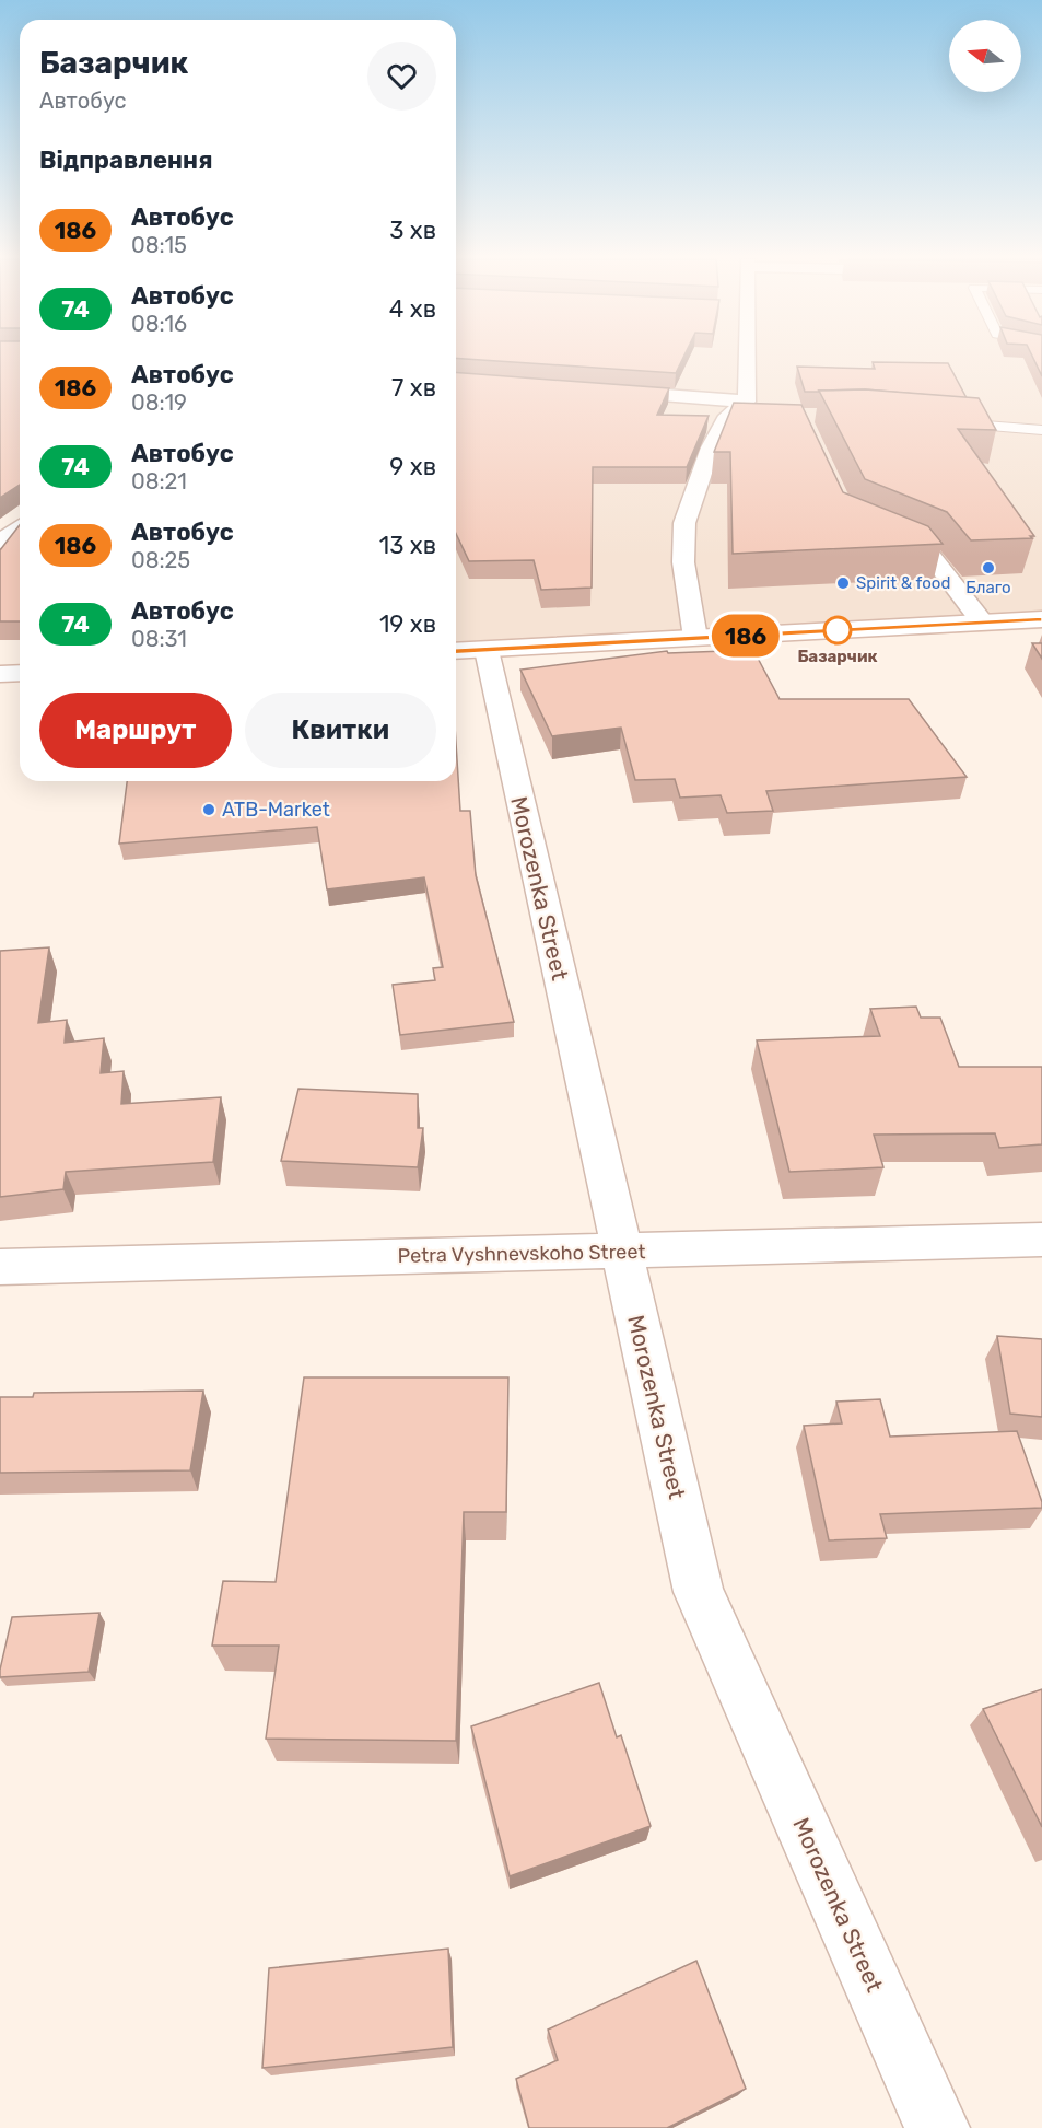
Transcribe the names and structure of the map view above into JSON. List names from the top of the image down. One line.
{"streets":{"street":["Morozenka Street","Petra Vyshnevskoho Street"]},"crossings":[["Morozenka Street","Petra Vyshnevskoho Street"]],"places":["Благо","Spirit & food","Базарчик","ATB-Market"],"lines":["bus line 186"],"north":"left","page":{"on_map":"186","heading":[["Базарчик","Автобус"],"Відправлення"],"list":[{"mark":"186","name":"Автобус","note":"08:15","value":"3 хв"},{"mark":"74","name":"Автобус","note":"08:16","value":"4 хв"},{"mark":"186","name":"Автобус","note":"08:19","value":"7 хв"},{"mark":"74","name":"Автобус","note":"08:21","value":"9 хв"},{"mark":"186","name":"Автобус","note":"08:25","value":"13 хв"},{"mark":"74","name":"Автобус","note":"08:31","value":"19 хв"}],"buttons":["Маршрут","Квитки"]}}
